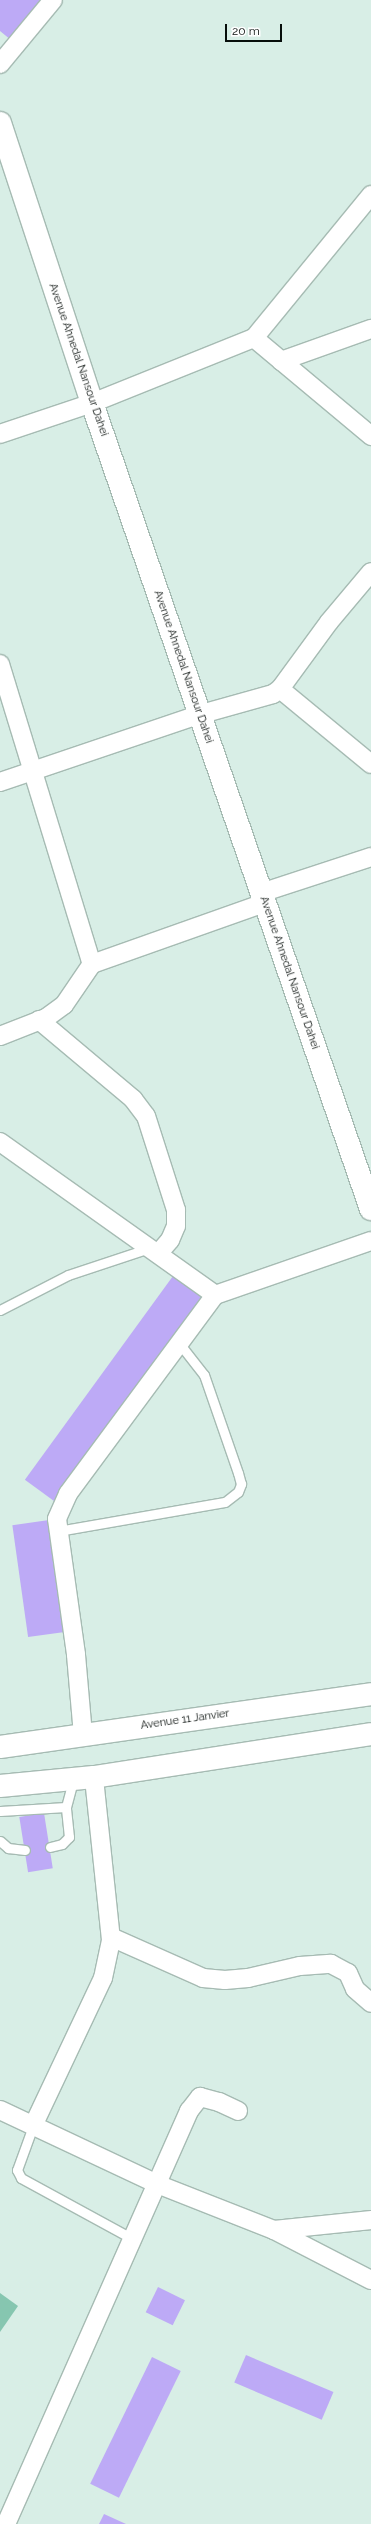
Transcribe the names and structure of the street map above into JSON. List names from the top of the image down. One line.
{"streets":{"street":["Avenue Ahnedal Nansour Dahei","Avenue 11 Janvier"]},"scale_bar":"20 m"}
